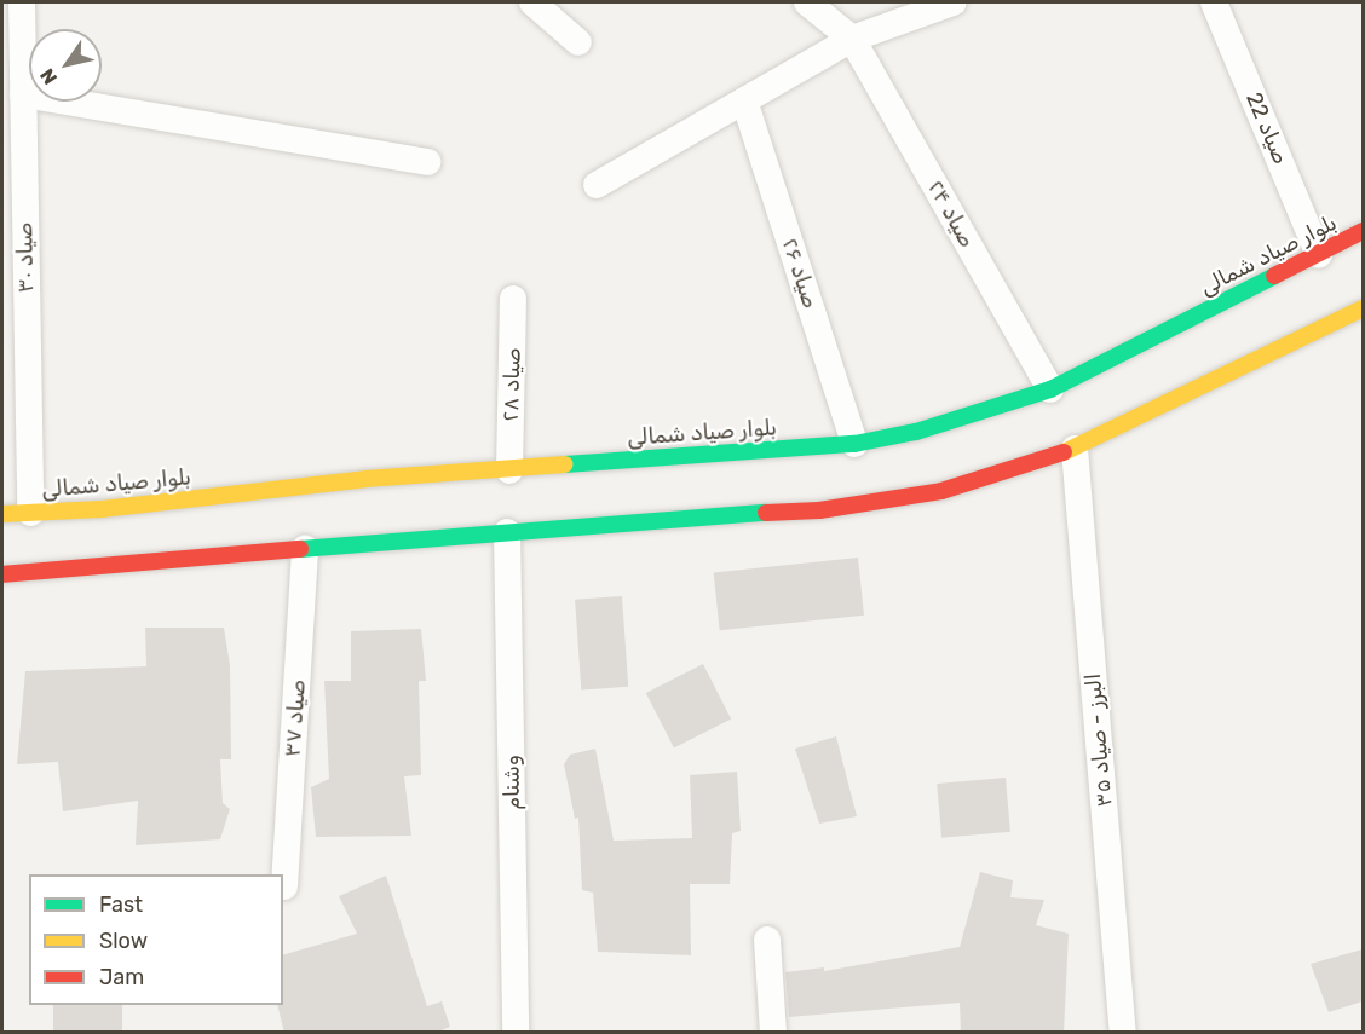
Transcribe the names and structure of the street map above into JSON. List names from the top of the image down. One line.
{"streets":{"main road":["بلوار صیاد شمالی"],"street":["صیاد 22","صیاد ۲۴","صیاد ۳۰","صیاد ۲۶","صیاد ۲۸","صیاد ۳۷","البرز - صیاد ۳۵","وشنام"]},"crossings":[["صیاد 22","بلوار صیاد شمالی"],["صیاد ۲۴","بلوار صیاد شمالی"],["بلوار صیاد شمالی","صیاد ۳۰"],["بلوار صیاد شمالی","صیاد ۲۶"],["بلوار صیاد شمالی","صیاد ۲۸"]],"legend":["Fast","Slow","Jam"],"north":"bottom left"}
